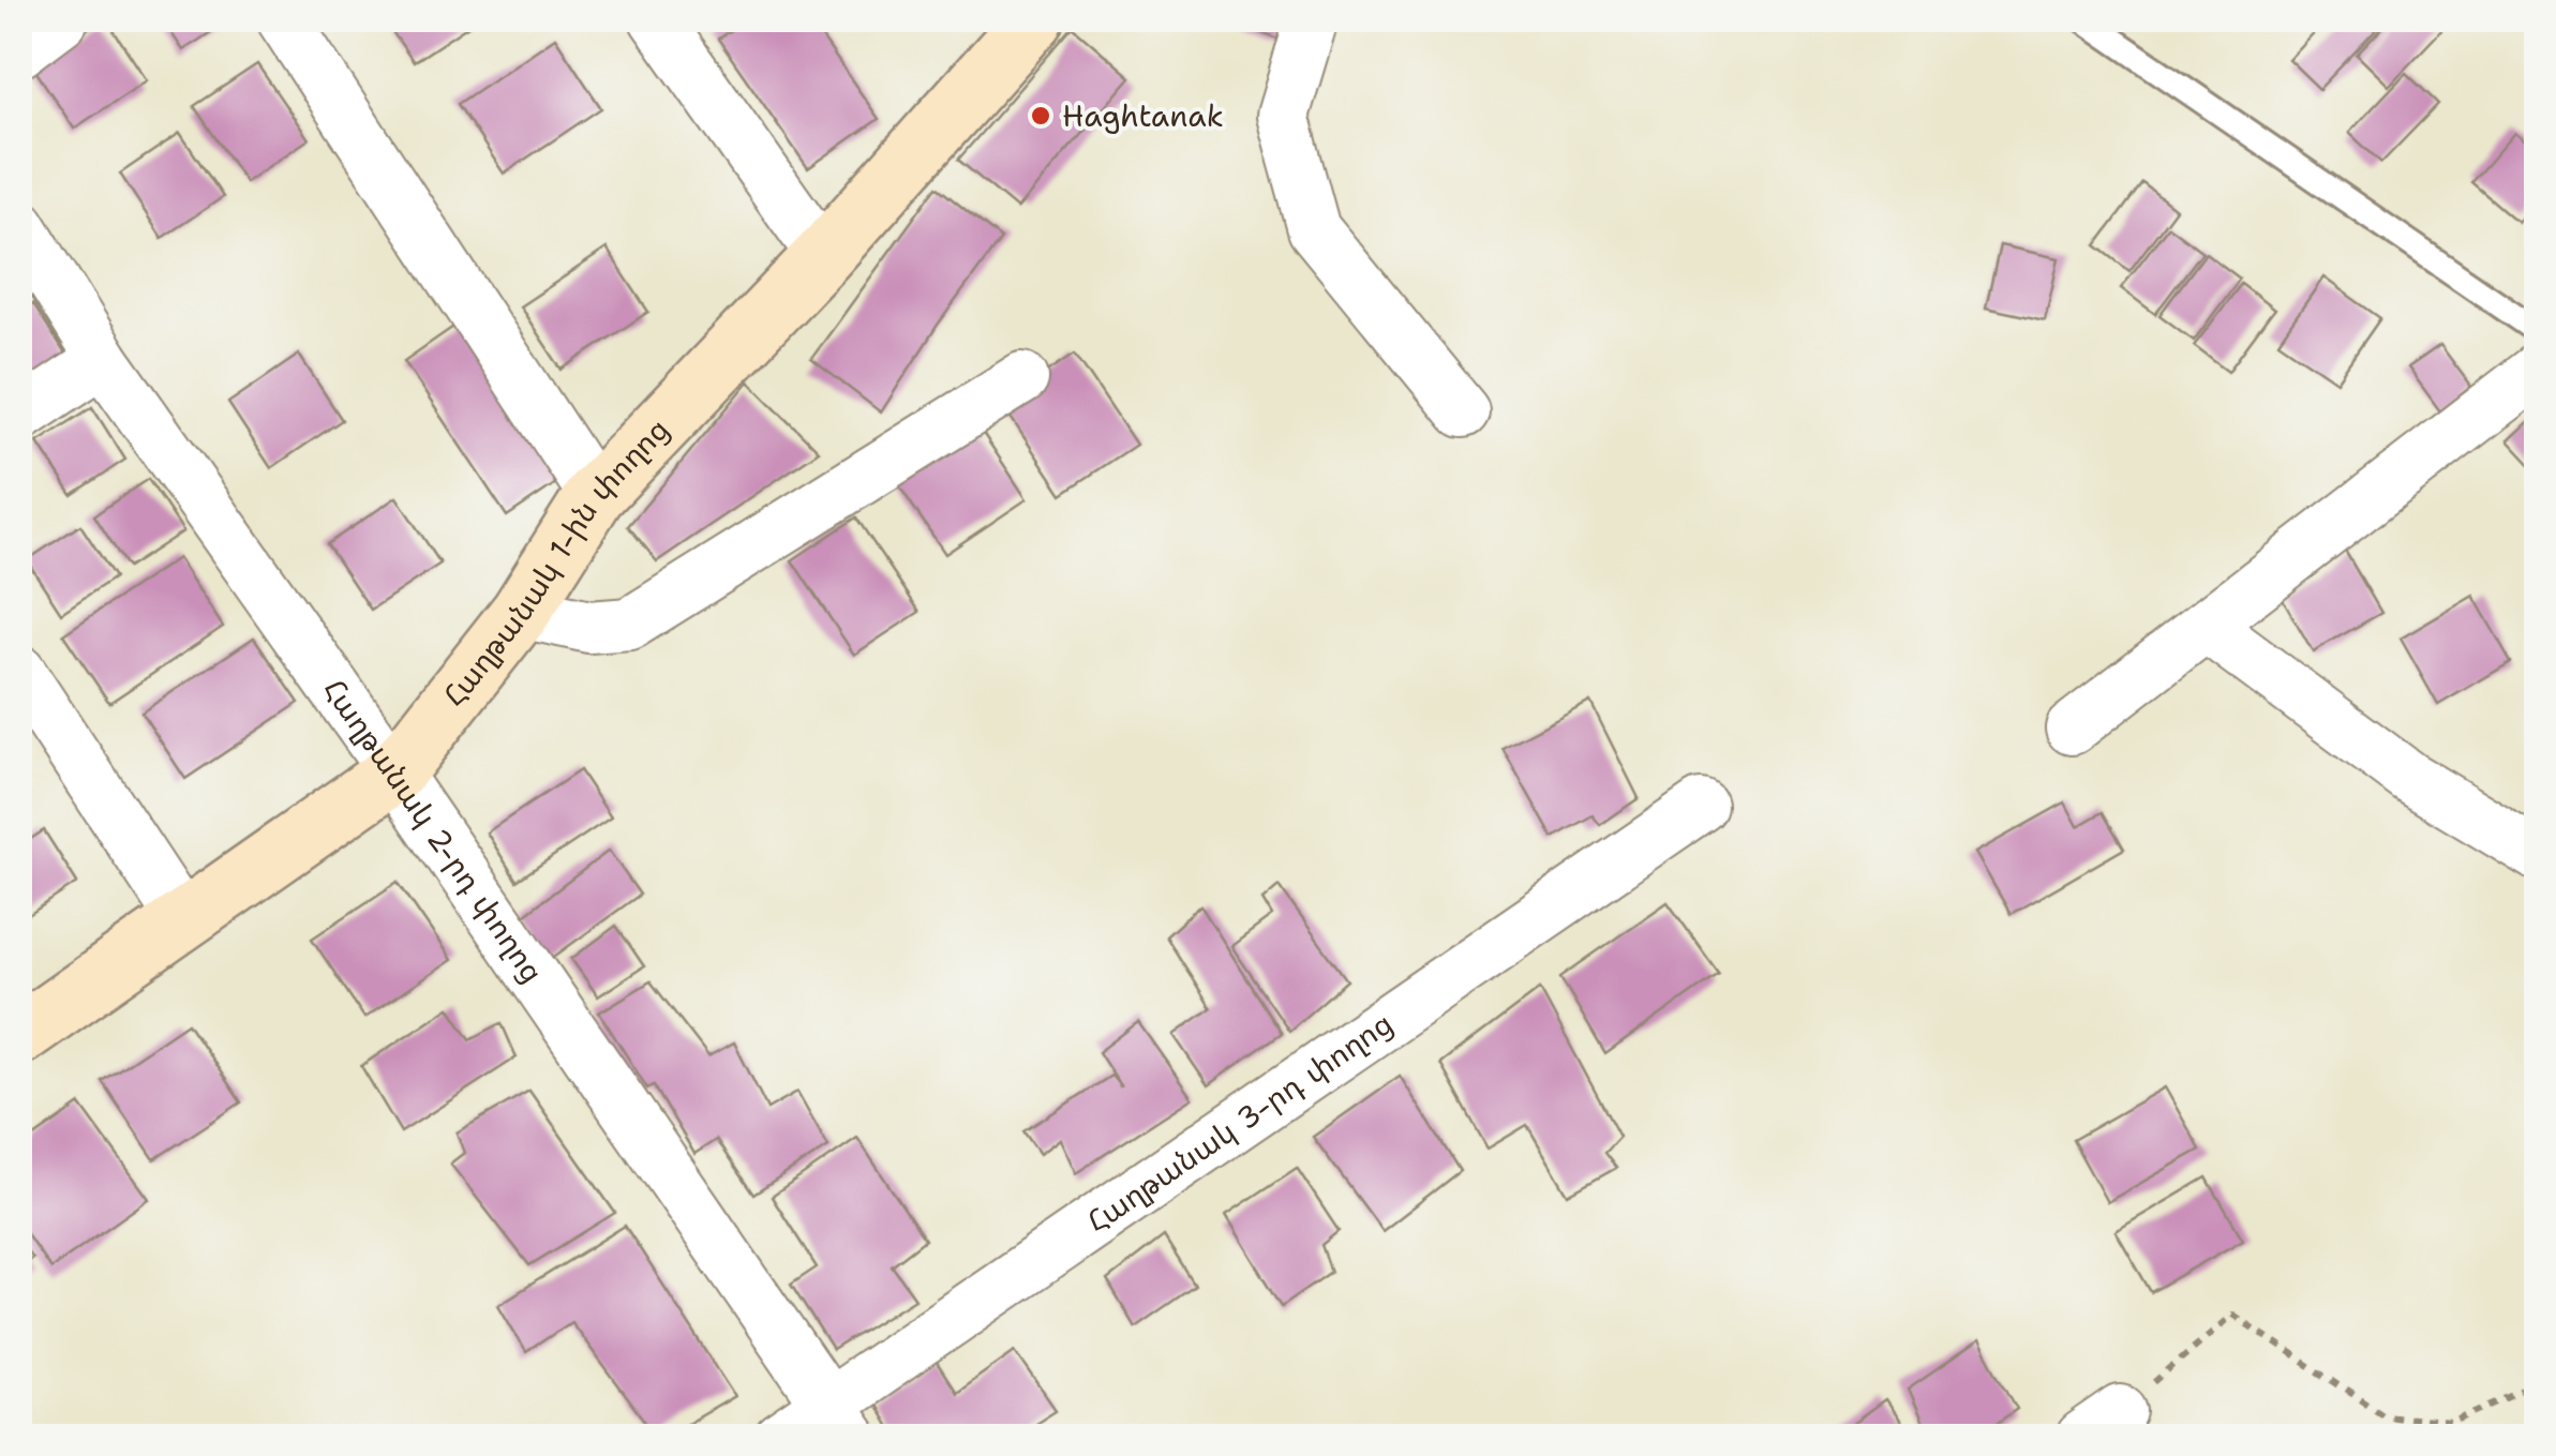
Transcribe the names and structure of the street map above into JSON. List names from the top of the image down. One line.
{"streets":{"main road":["Հաղթանակ 1-ին փողոց"],"street":["Հաղթանակ 2-րդ փողոց","Հաղթանակ 3-րդ փողոց"]},"crossings":[["Հաղթանակ 1-ին փողոց","Հաղթանակ 2-րդ փողոց"],["Հաղթանակ 2-րդ փողոց","Հաղթանակ 3-րդ փողոց"]],"places":["Haghtanak"]}
